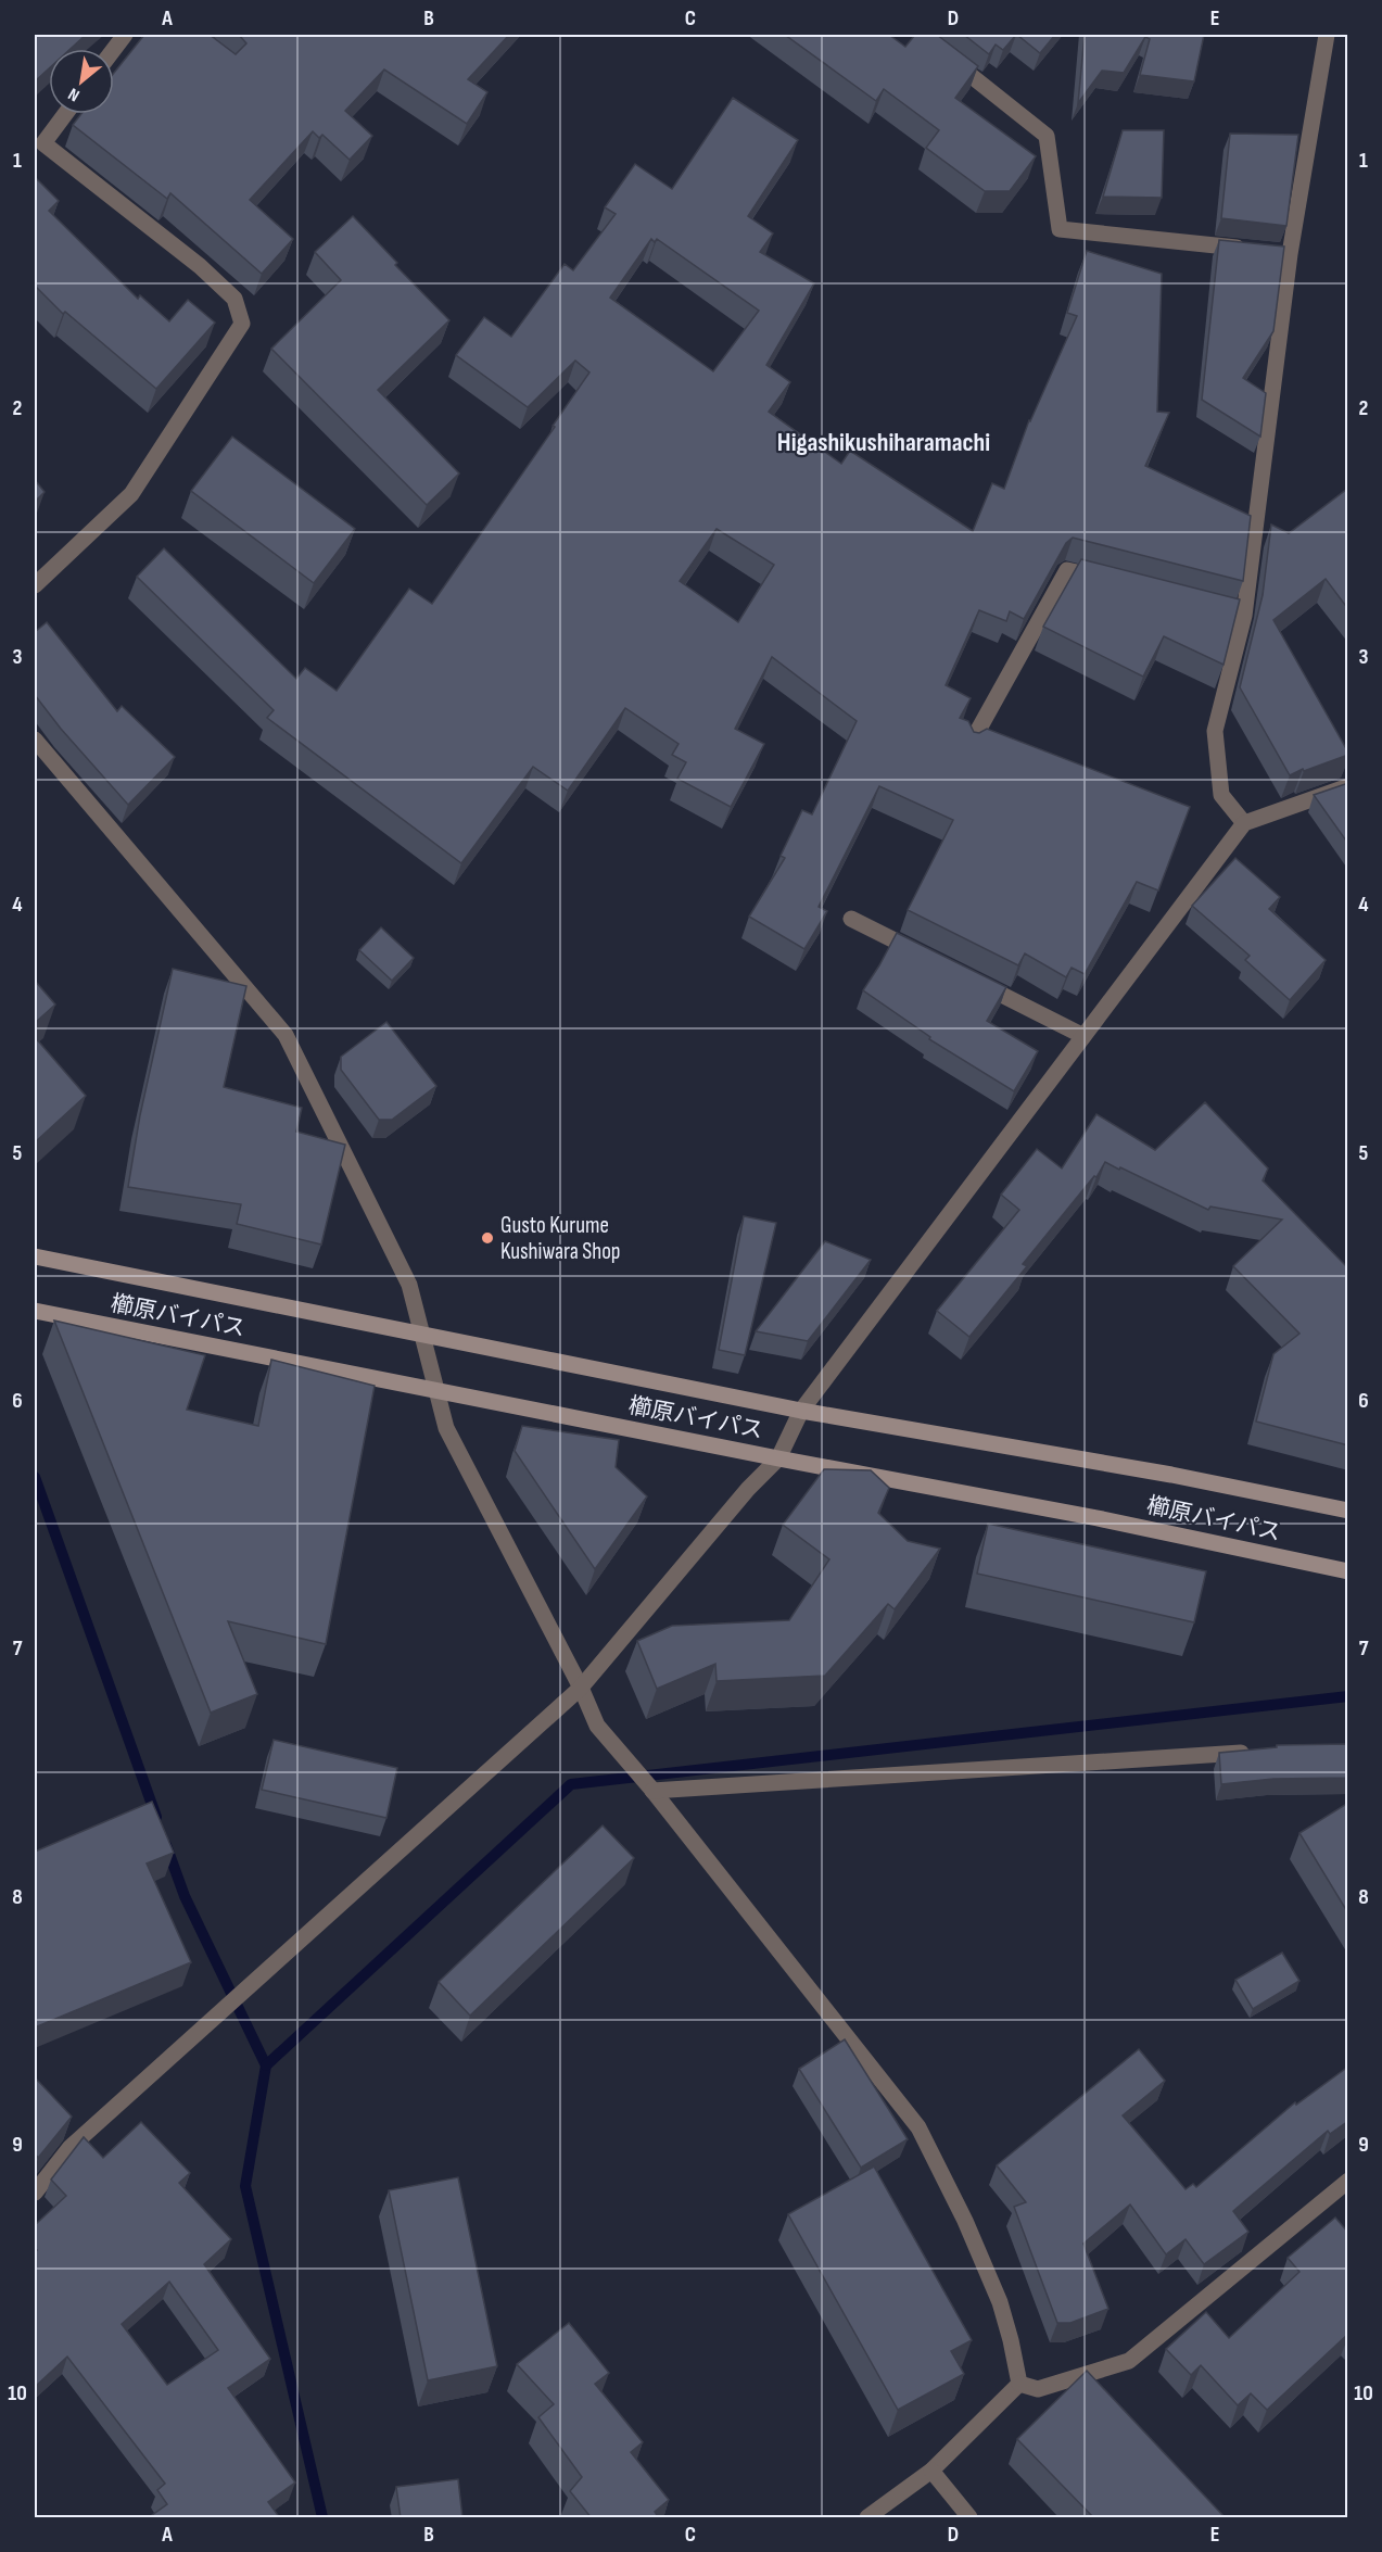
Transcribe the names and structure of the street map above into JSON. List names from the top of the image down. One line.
{"streets":{"street":["櫛原バイパス"]},"districts":["Higashikushiharamachi"],"places":["Gusto Kurume Kushiwara Shop"],"north":"bottom left","grid":{"columns":["A","B","C","D","E"],"rows":["1","2","3","4","5","6","7","8","9","10"]}}
